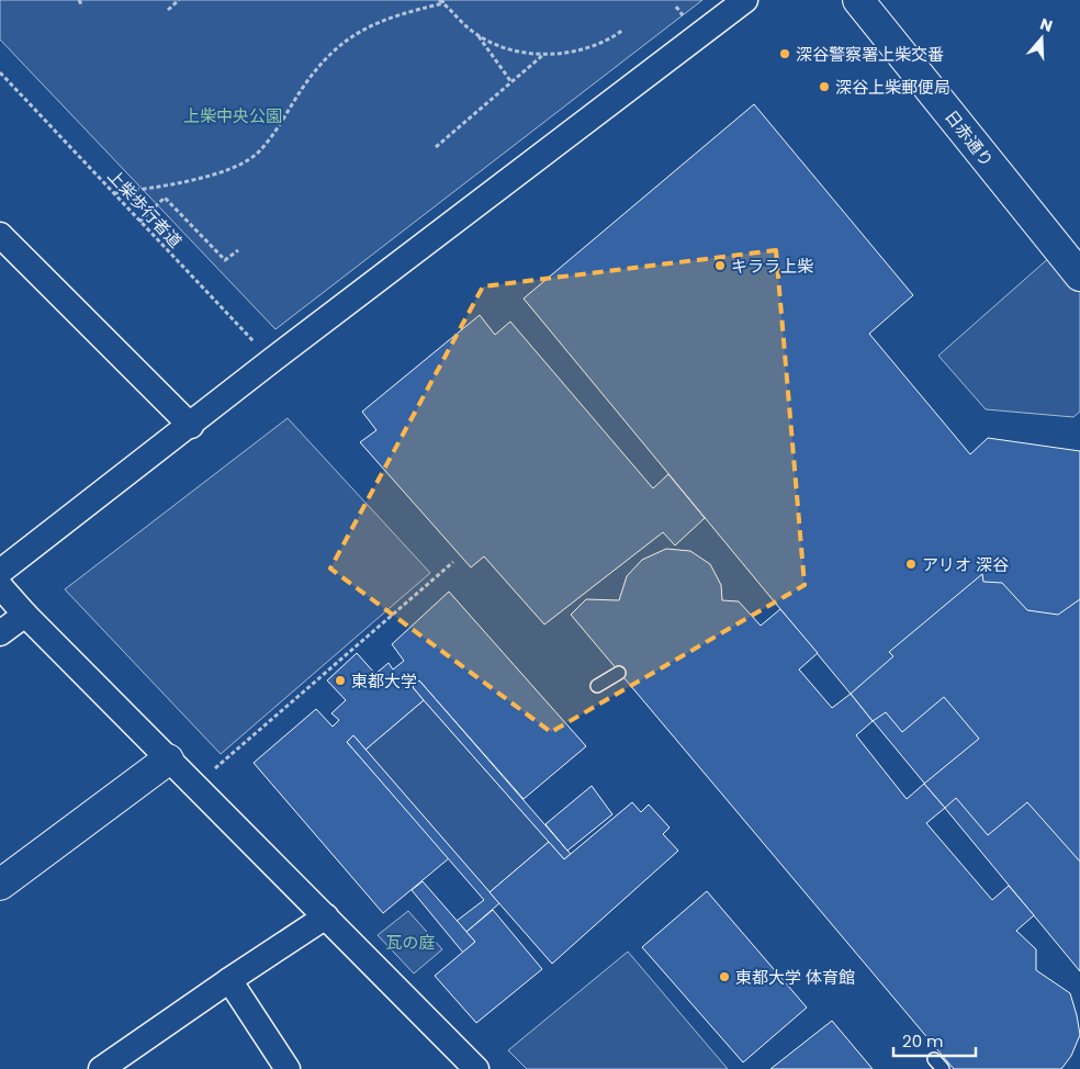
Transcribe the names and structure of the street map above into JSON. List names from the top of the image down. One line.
{"streets":{"street":["日赤通り"],"path":["上柴歩行者道"]},"parks":["上柴中央公園","瓦の庭"],"places":["深谷警察署上柴交番","深谷上柴郵便局","キララ上柴","アリオ 深谷","東都大学","東都大学 体育館"],"scale_bar":"20 m","north":"top"}
